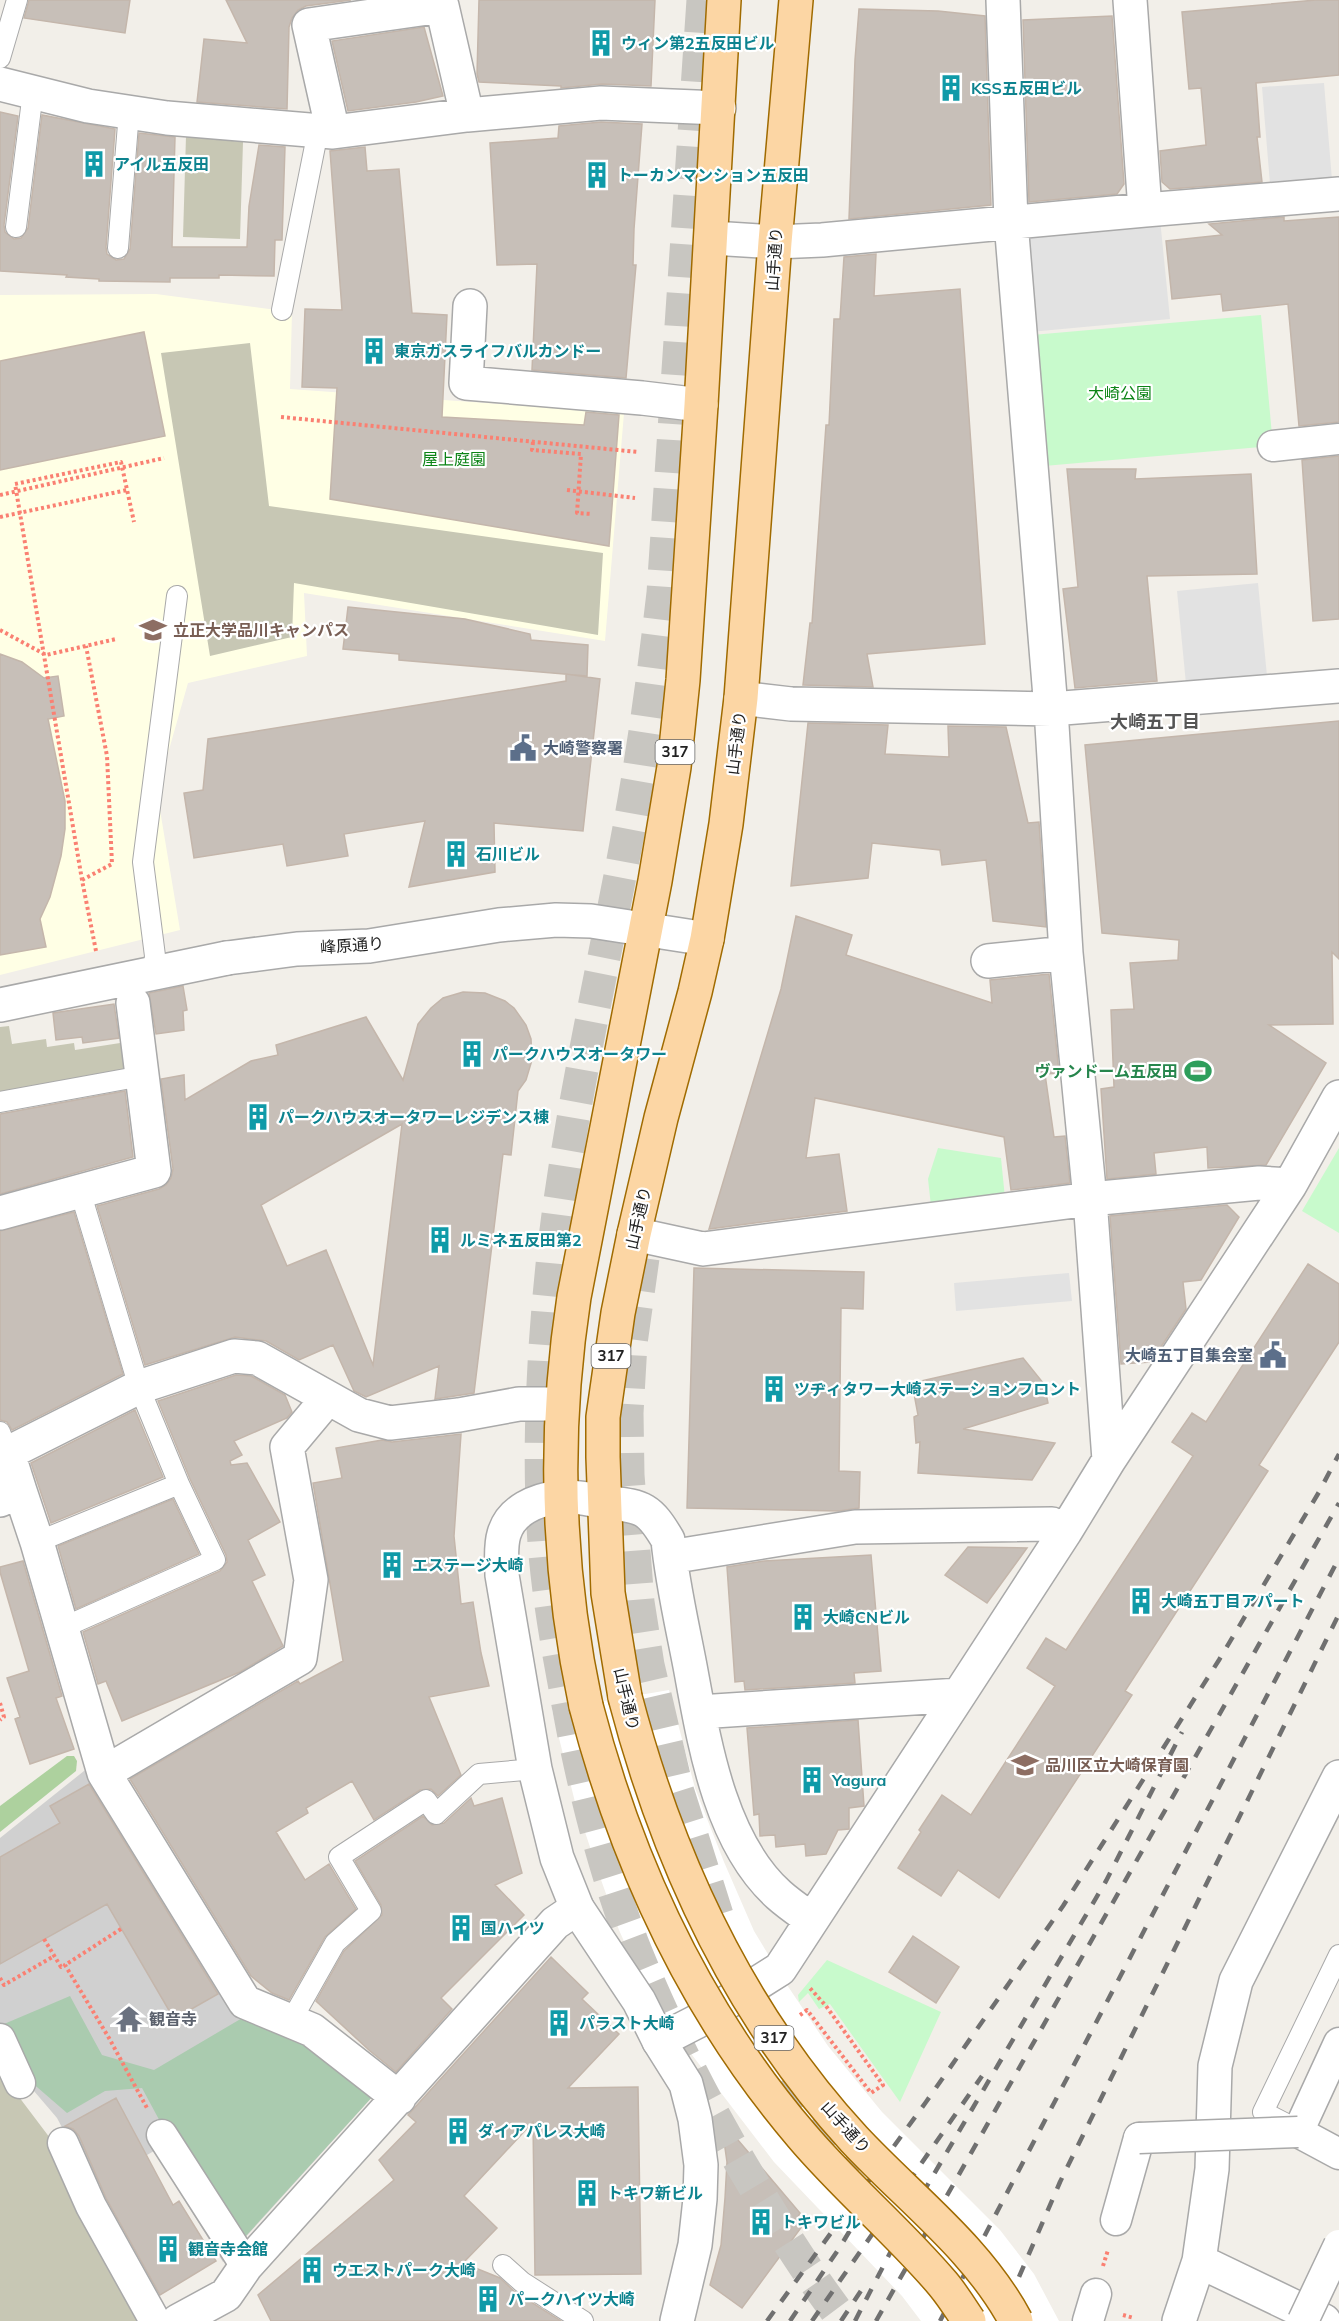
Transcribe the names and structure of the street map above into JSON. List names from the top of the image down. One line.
{"streets":{"main road":["山手通り","317"],"street":["峰原通り"]},"crossings":[["山手通り","峰原通り"],["317","峰原通り"]],"districts":["大崎五丁目"],"parks":["大崎公園","屋上庭園"],"places":{"building":["ウィン第2五反田ビル","KSS五反田ビル","アイル五反田","トーカンマンション五反田","東京ガスライフバルカンドー","石川ビル","パークハウスオータワー","パークハウスオータワーレジデンス棟","ルミネ五反田第2","ツヂィタワー大崎ステーションフロント","エステージ大崎","大崎五丁目アパート","大崎CNビル","Yagura","国ハイツ","パラスト大崎","ダイアパレス大崎","トキワ新ビル","トキワビル","観音寺会館","ウエストパーク大崎","パークハイツ大崎"],"school or university":["立正大学品川キャンパス","品川区立大崎保育園"],"public building":["大崎警察署","大崎五丁目集会室"],"sports":["ヴァンドーム五反田"],"temple":["観音寺"]}}
